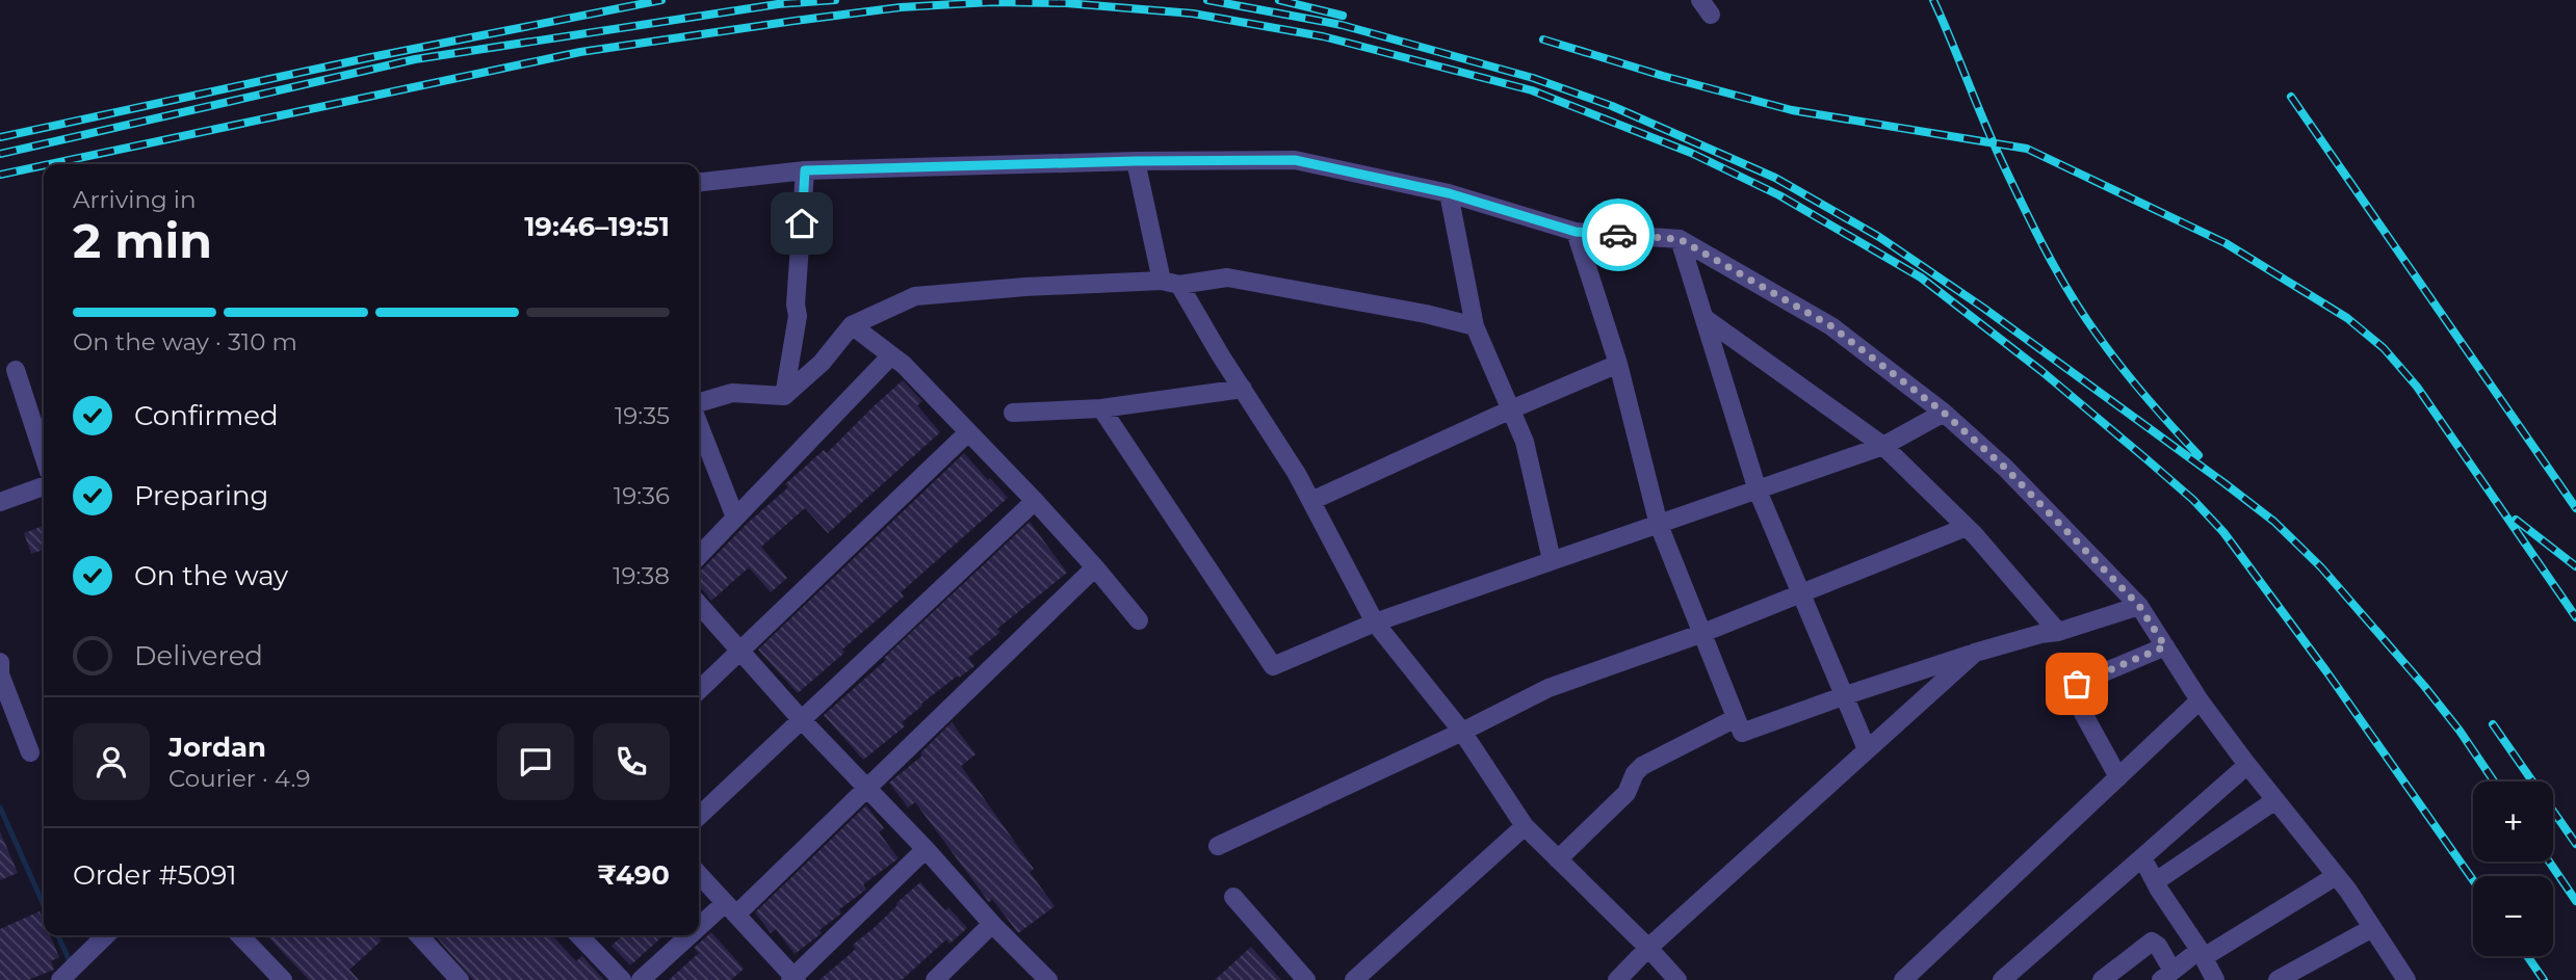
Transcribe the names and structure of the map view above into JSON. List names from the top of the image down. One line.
{"page":{"heading":["2 min","Arriving in","19:46–19:51"],"panel":["Jordan","Courier · 4.9","Order #5091","₹490"],"bar":"On the way · 310 m","list":[["Confirmed","19:35"],["Preparing","19:36"],["On the way","19:38"],"Delivered"],"map_buttons":["+","−"]}}
